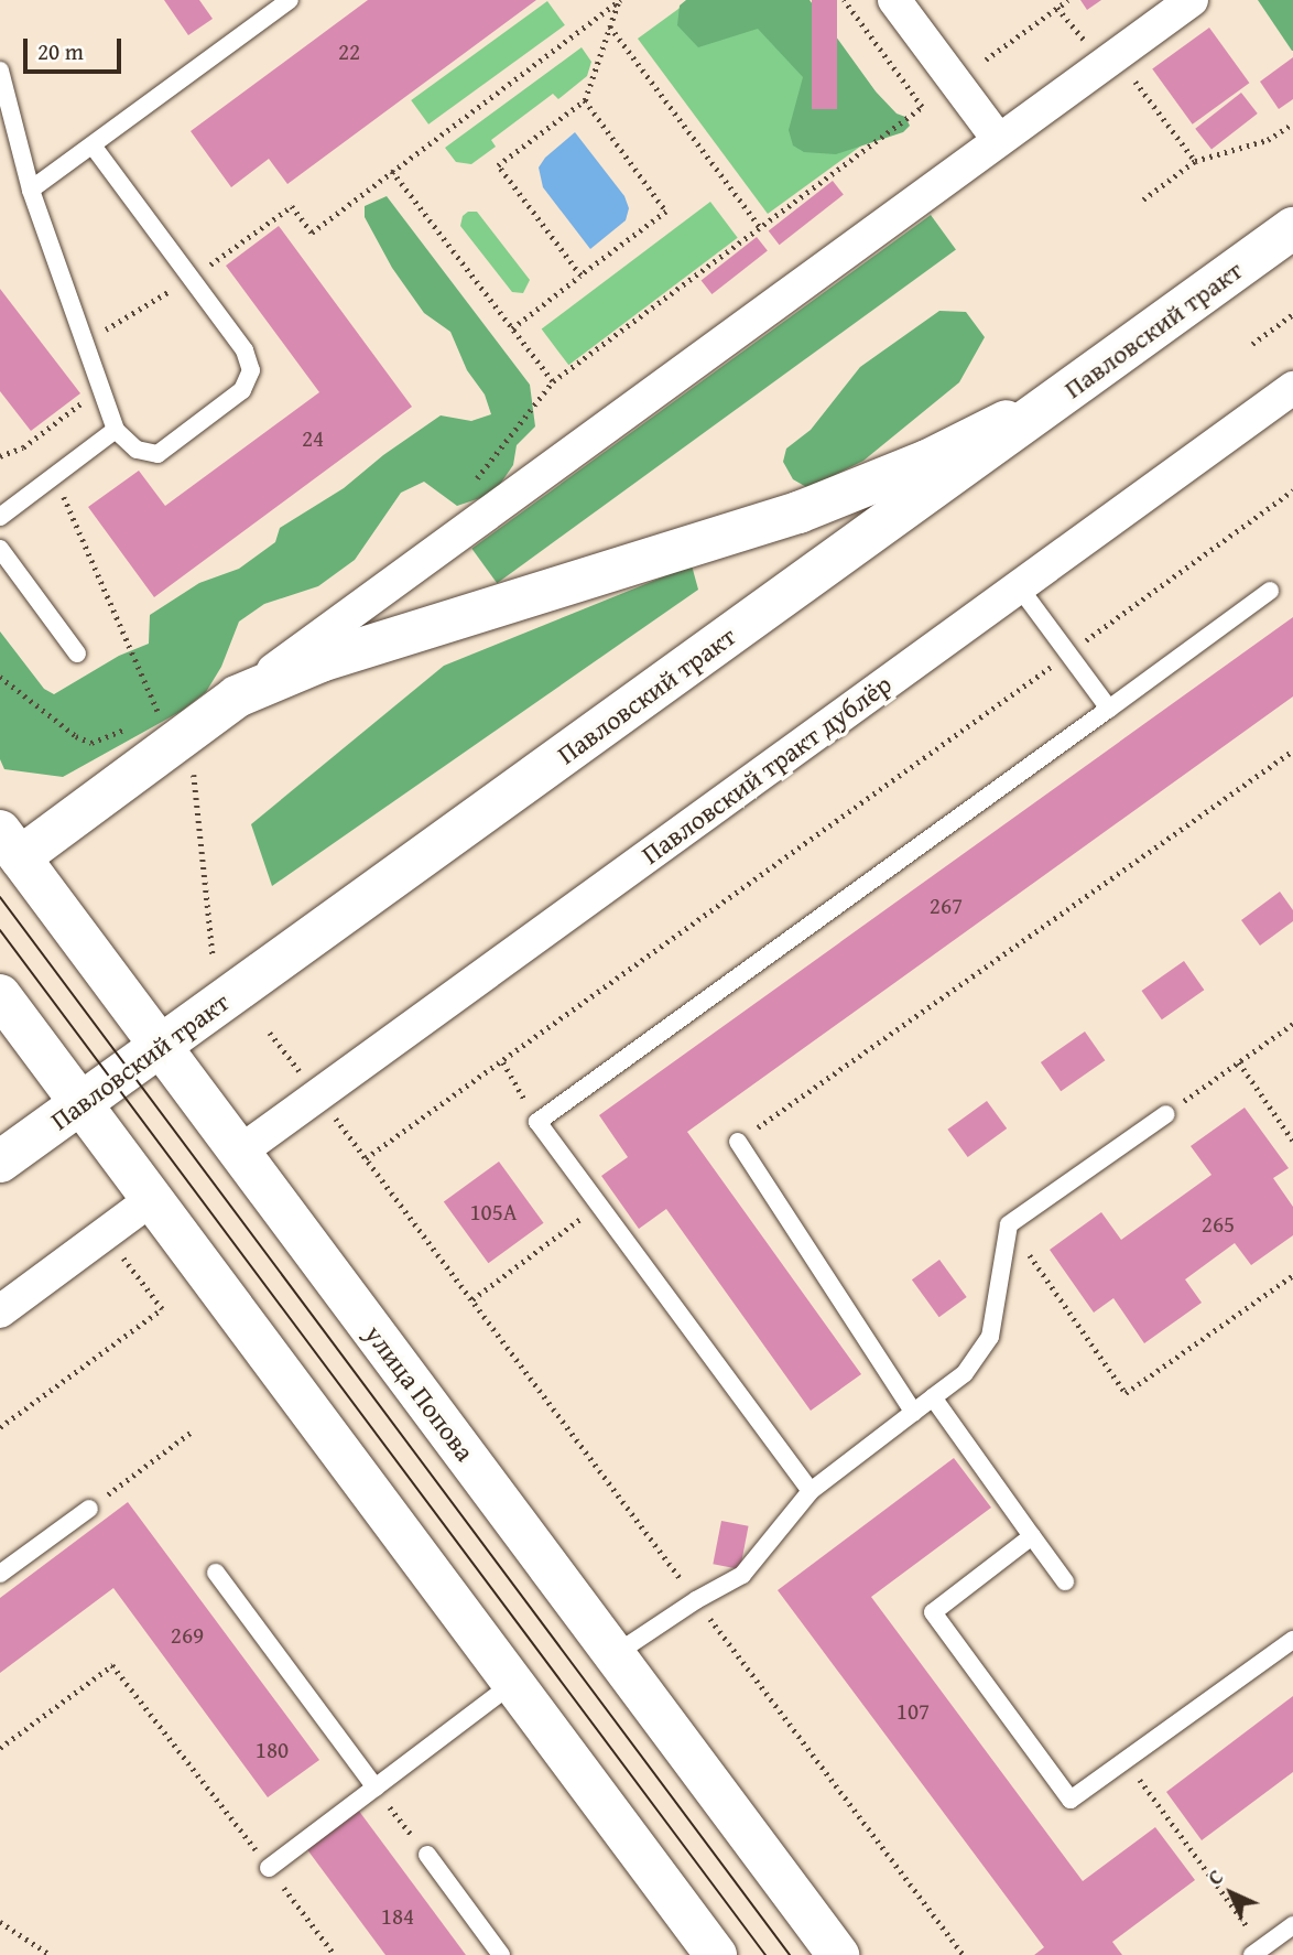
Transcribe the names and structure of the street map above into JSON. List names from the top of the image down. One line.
{"streets":{"main road":["Павловский тракт","улица Попова"],"street":["Павловский тракт дублёр"]},"crossings":[["Павловский тракт","улица Попова"],["Павловский тракт дублёр","улица Попова"]],"house_numbers":["22","24","267","105А","265","269","107","180","184"],"scale_bar":"20 m","north":"top left"}
